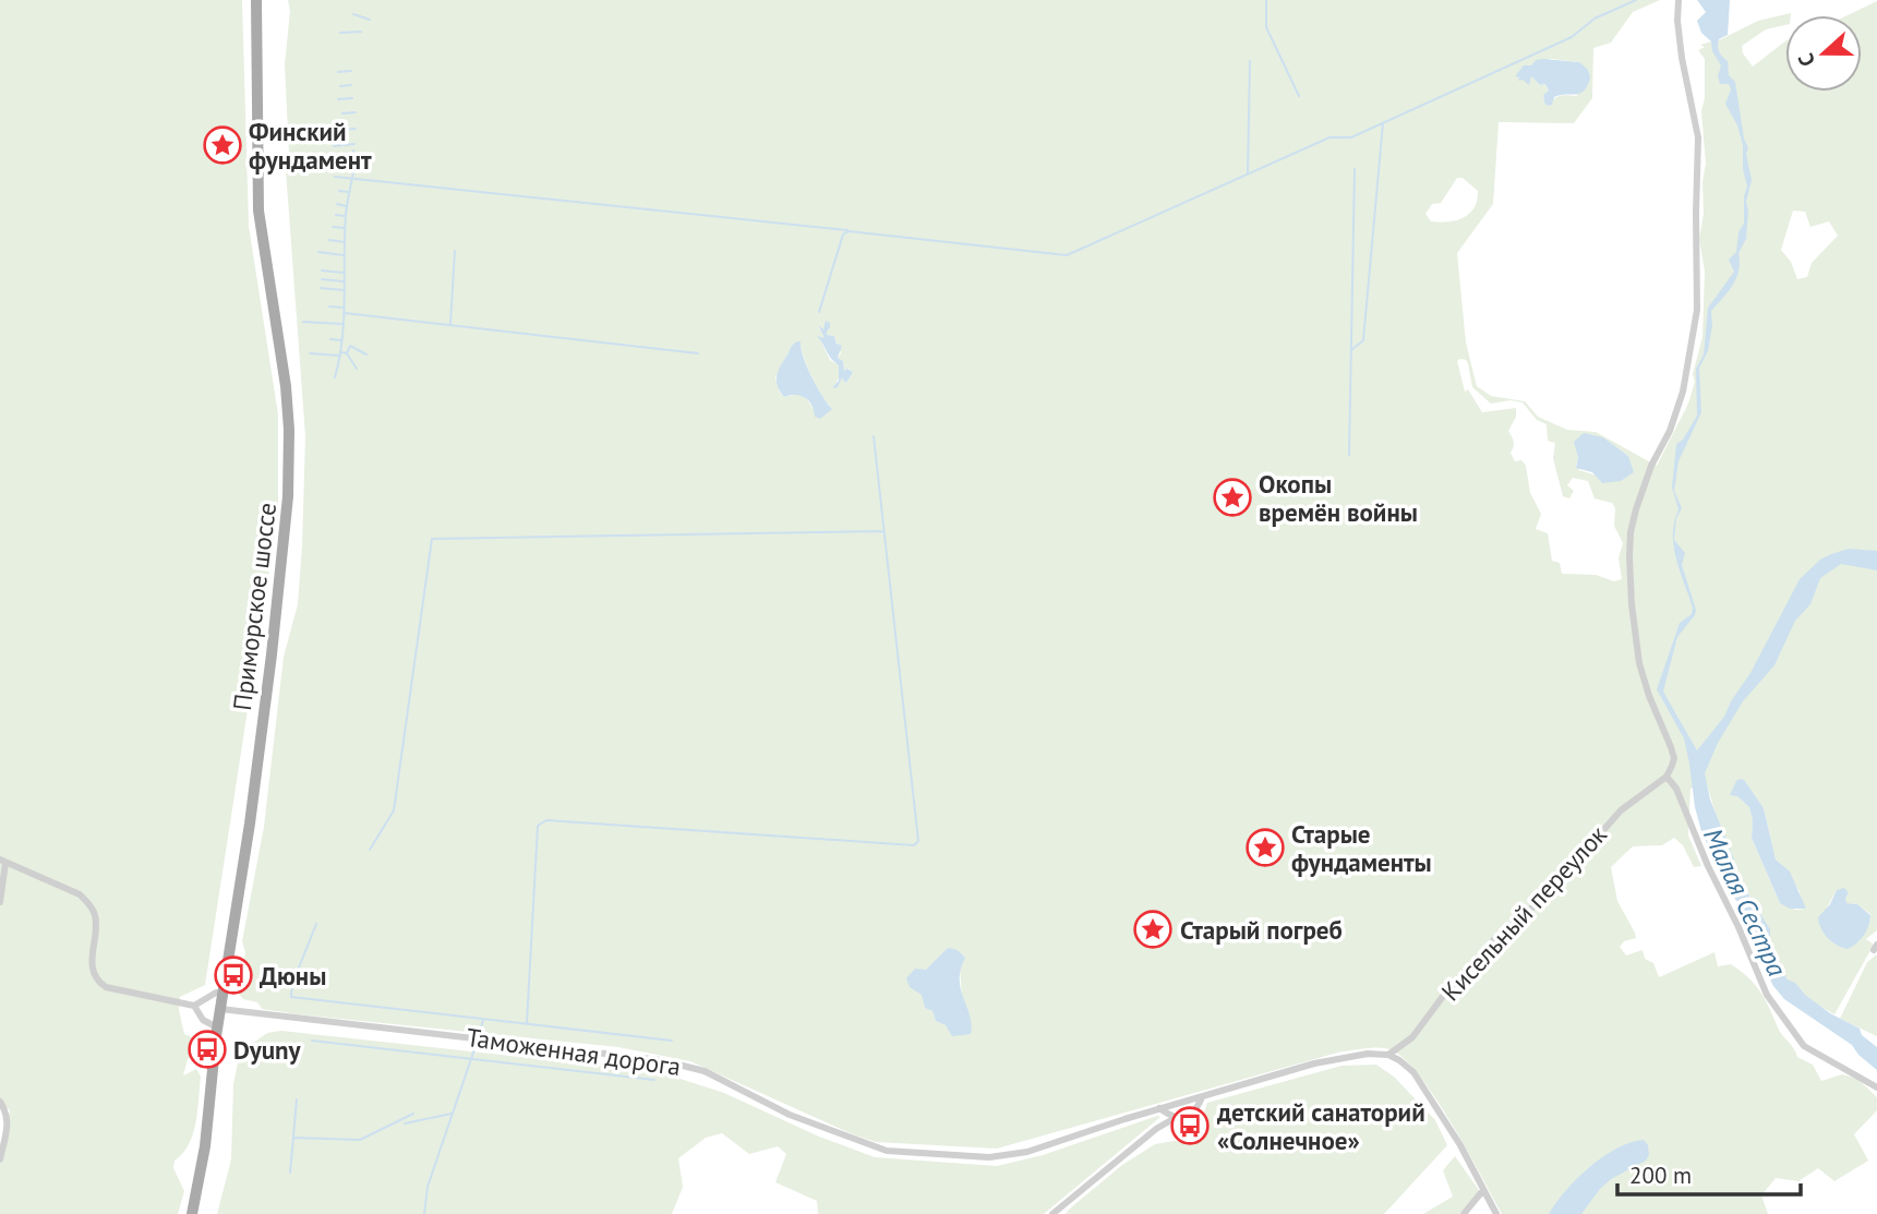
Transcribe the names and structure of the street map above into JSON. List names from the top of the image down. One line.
{"streets":{"main road":["Приморское шоссе"],"street":["Кисельный переулок","Таможенная дорога"]},"crossings":[["Приморское шоссе","Таможенная дорога"],["Кисельный переулок","Таможенная дорога"]],"water":["Малая Сестра"],"places":{"place":["Финский фундамент","Окопы времён войны","Старые фундаменты","Старый погреб"],"bus stop":["Дюны","Dyuny","детский санаторий «Солнечное»"]},"scale_bar":"200 m","north":"left"}
